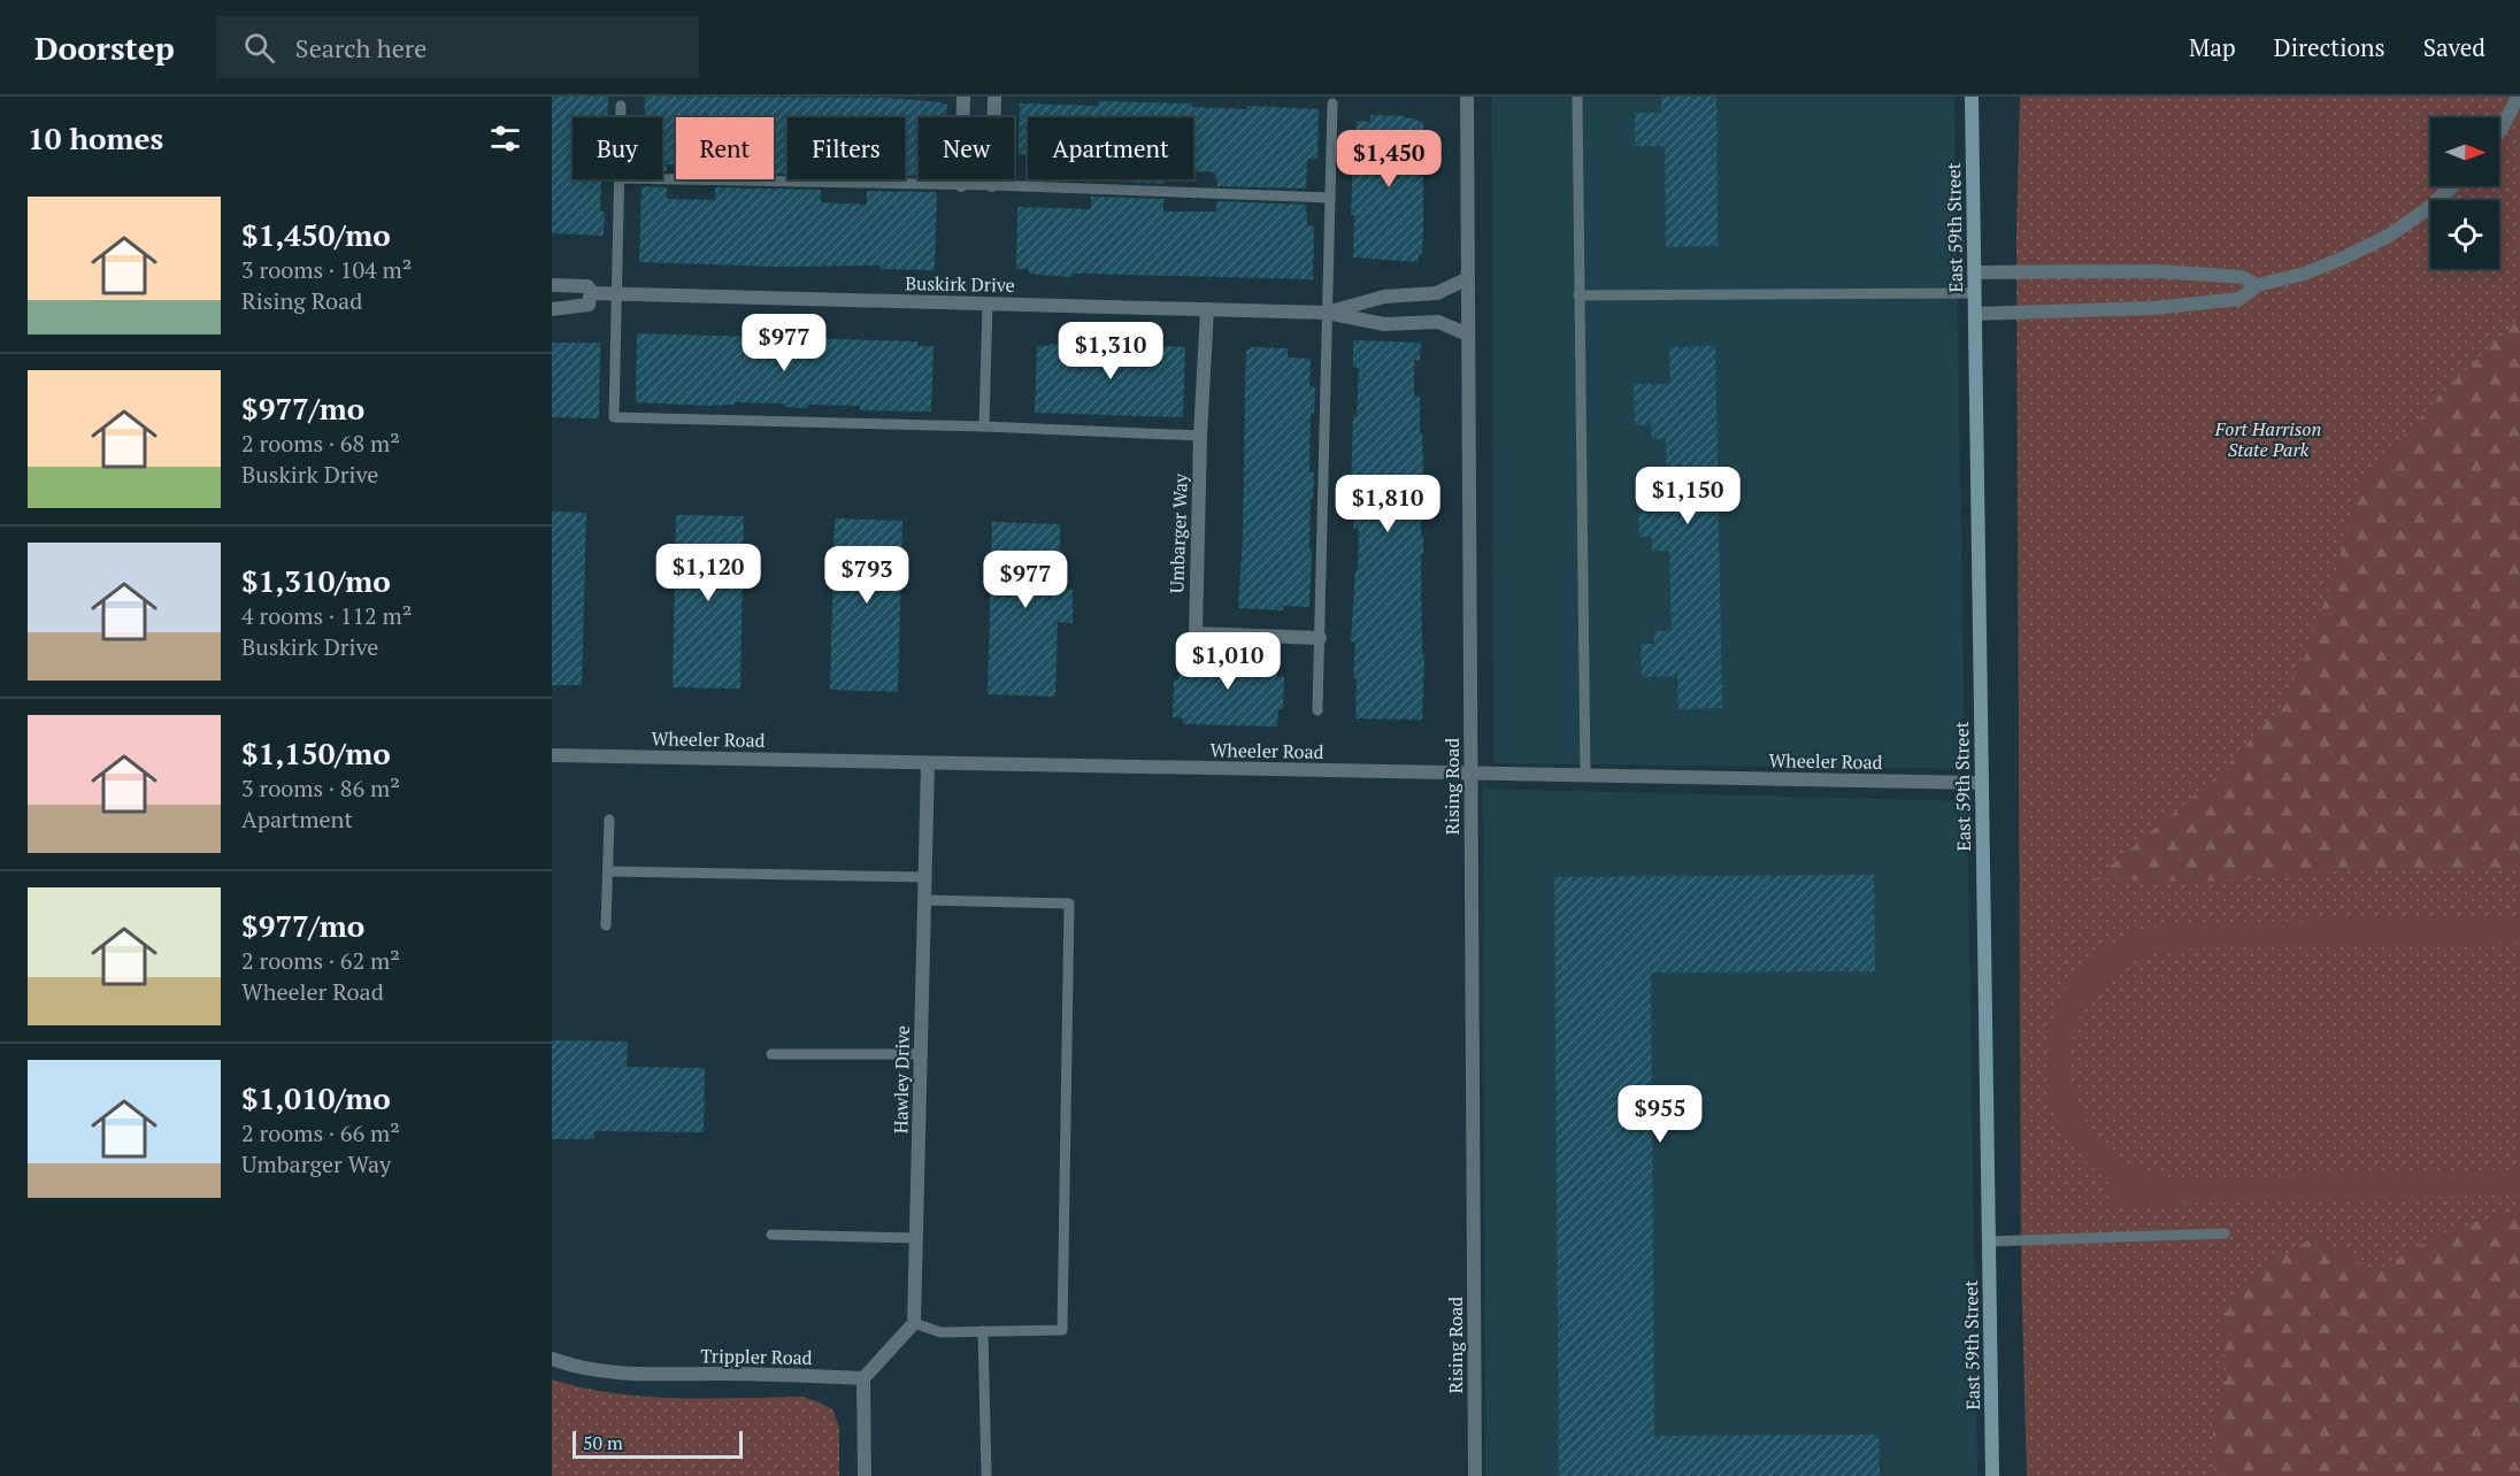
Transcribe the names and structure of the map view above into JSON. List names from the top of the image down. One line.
{"streets":{"street":["East 59th Street","Buskirk Drive","Umbarger Way","Wheeler Road","Rising Road","Hawley Drive","Trippler Road"]},"crossings":[["East 59th Street","Wheeler Road"],["Buskirk Drive","Umbarger Way"],["Buskirk Drive","Rising Road"],["Wheeler Road","Rising Road"],["Wheeler Road","Hawley Drive"]],"parks":["Fort Harrison State Park"],"scale_bar":"50 m","north":"right","page":{"header":"Doorstep","search":"Search here","nav":["Map","Directions","Saved"],"heading":"10 homes","chip":["Buy","Rent","Filters","New","Apartment"],"price":["$1,450","$977","$1,310","$1,150","$1,810","$1,120","$793","$977","$1,010","$955"],"list":[{"name":"$1,450/mo","note":"3 rooms · 104 m² · Rising Road"},{"name":"$977/mo","note":"2 rooms · 68 m² · Buskirk Drive"},{"name":"$1,310/mo","note":"4 rooms · 112 m² · Buskirk Drive"},{"name":"$1,150/mo","note":"3 rooms · 86 m² · Apartment"},{"name":"$977/mo","note":"2 rooms · 62 m² · Wheeler Road"},{"name":"$1,010/mo","note":"2 rooms · 66 m² · Umbarger Way"}],"scale":"50 m"}}
